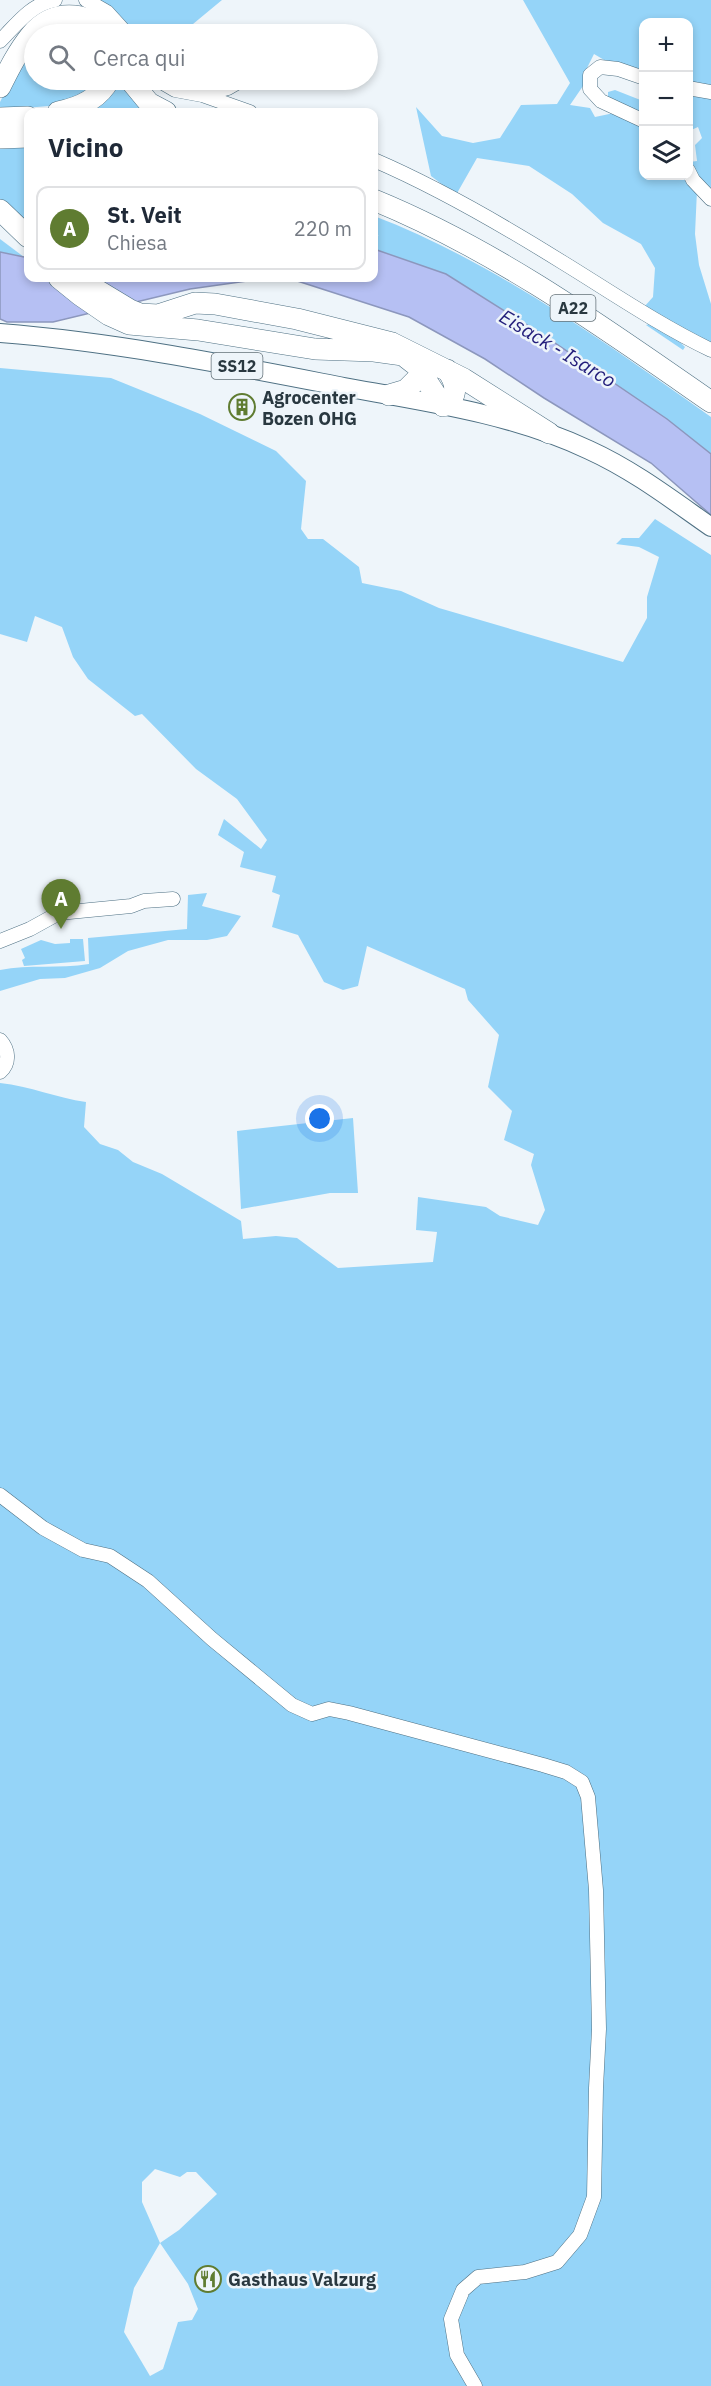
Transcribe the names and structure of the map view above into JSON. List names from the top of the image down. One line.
{"streets":{"highway":["A22"],"main road":["SS12"]},"water":["Eisack - Isarco"],"places":{"building":["Agrocenter Bozen OHG"],"restaurant":["Gasthaus Valzurg"]},"page":{"map_buttons":["+","−"],"search":"Cerca qui","heading":"Vicino","list":[{"mark":"A","name":"St. Veit","note":"Chiesa","value":"220 m"}],"pins":"A"}}
